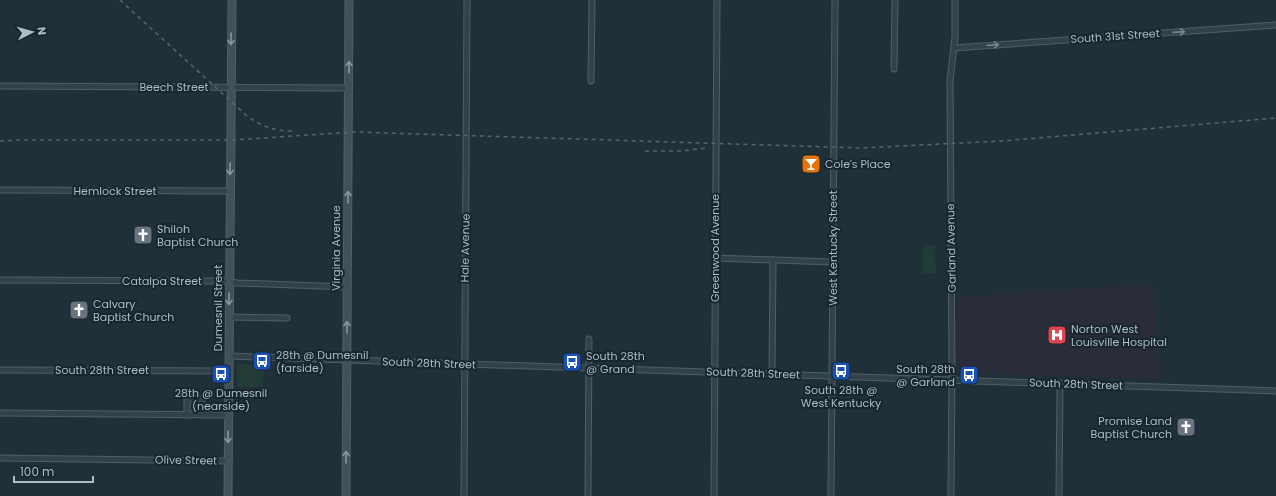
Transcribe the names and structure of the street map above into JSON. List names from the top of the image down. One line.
{"streets":{"main road":["Virginia Avenue","Dumesnil Street"],"street":["South 31st Street","Beech Street","Hemlock Street","Hale Avenue","Greenwood Avenue","West Kentucky Street","Garland Avenue","Catalpa Street","South 28th Street","Olive Street"]},"crossings":[["South 31st Street","Garland Avenue"],["Beech Street","Virginia Avenue"],["Beech Street","Dumesnil Street"],["Hemlock Street","Dumesnil Street"],["Virginia Avenue","Catalpa Street"],["Virginia Avenue","South 28th Street"],["Hale Avenue","South 28th Street"],["Greenwood Avenue","South 28th Street"],["West Kentucky Street","South 28th Street"],["Garland Avenue","South 28th Street"],["Catalpa Street","Dumesnil Street"],["Dumesnil Street","South 28th Street"],["Dumesnil Street","Olive Street"]],"one_way":["South 31st Street","Virginia Avenue","Dumesnil Street"],"places":{"bar":["Cole's Place"],"church":["Shiloh Baptist Church","Calvary Baptist Church","Promise Land Baptist Church"],"hospital":["Norton West Louisville Hospital"],"bus stop":["28th @ Dumesnil (farside)","South 28th @ Grand","South 28th @ West Kentucky","28th @ Dumesnil (nearside)","South 28th @ Garland"]},"scale_bar":"100 m","north":"right"}
